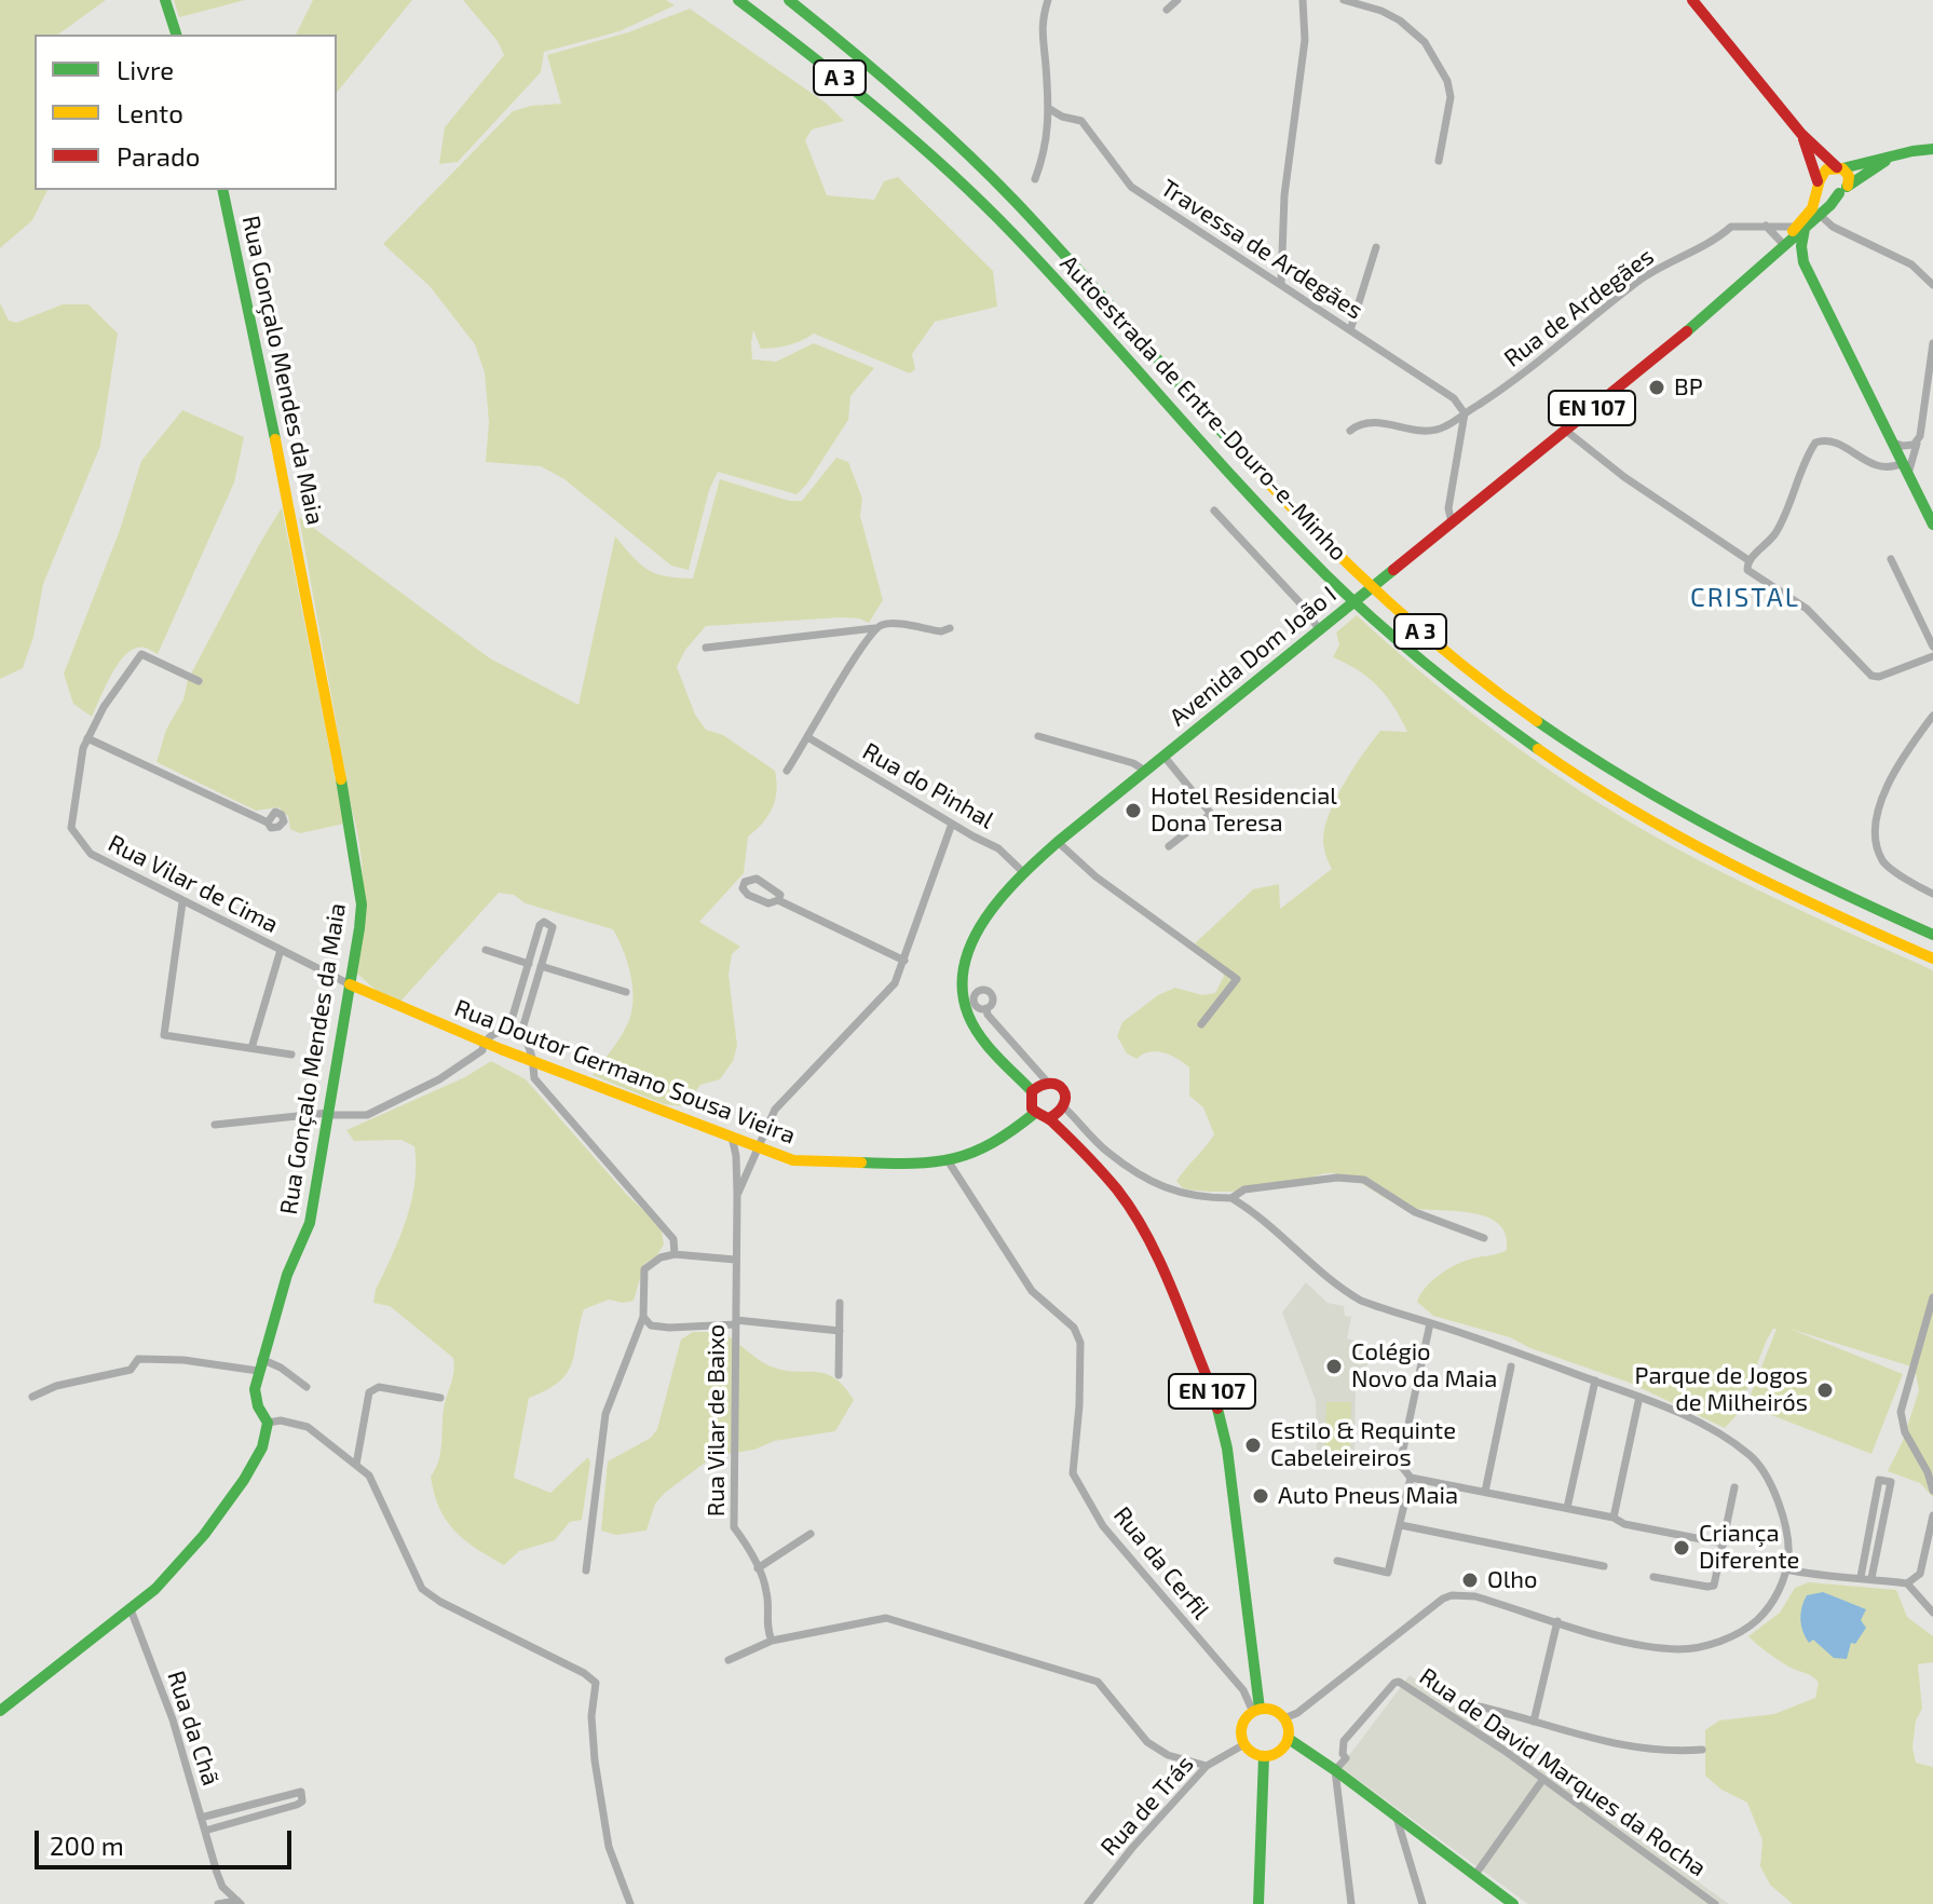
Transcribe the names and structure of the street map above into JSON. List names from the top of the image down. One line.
{"streets":{"main road":["A 3","Rua Gonçalo Mendes da Maia","Autoestrada de Entre-Douro-e-Minho","EN 107","Avenida Dom João I","Rua Doutor Germano Sousa Vieira"],"street":["Travessa de Ardegães","Rua de Ardegães","Rua do Pinhal","Rua Vilar de Cima","Rua Vilar de Baixo","Rua da Cerfil","Rua da Chã","Rua de David Marques da Rocha","Rua de Trás"]},"crossings":[["Travessa de Ardegães","Rua de Ardegães"],["Rua de Ardegães","Avenida Dom João I"],["Rua Gonçalo Mendes da Maia","Rua Vilar de Cima"],["Rua Gonçalo Mendes da Maia","Rua Doutor Germano Sousa Vieira"],["EN 107","Avenida Dom João I"],["EN 107","Rua Doutor Germano Sousa Vieira"],["EN 107","Rua da Cerfil"],["EN 107","Rua de Trás"],["Avenida Dom João I","Rua do Pinhal"],["Avenida Dom João I","Rua Doutor Germano Sousa Vieira"],["Rua do Pinhal","Rua Vilar de Baixo"],["Rua Vilar de Cima","Rua Doutor Germano Sousa Vieira"],["Rua Doutor Germano Sousa Vieira","Rua Vilar de Baixo"],["Rua Doutor Germano Sousa Vieira","Rua da Cerfil"],["Rua da Cerfil","Rua de Trás"]],"districts":["CRISTAL"],"places":["BP","Hotel Residencial Dona Teresa","Colégio Novo da Maia","Parque de Jogos de Milheirós","Estilo & Requinte Cabeleireiros","Auto Pneus Maia","Criança Diferente","Olho"],"legend":["Livre","Lento","Parado"],"scale_bar":"200 m"}
